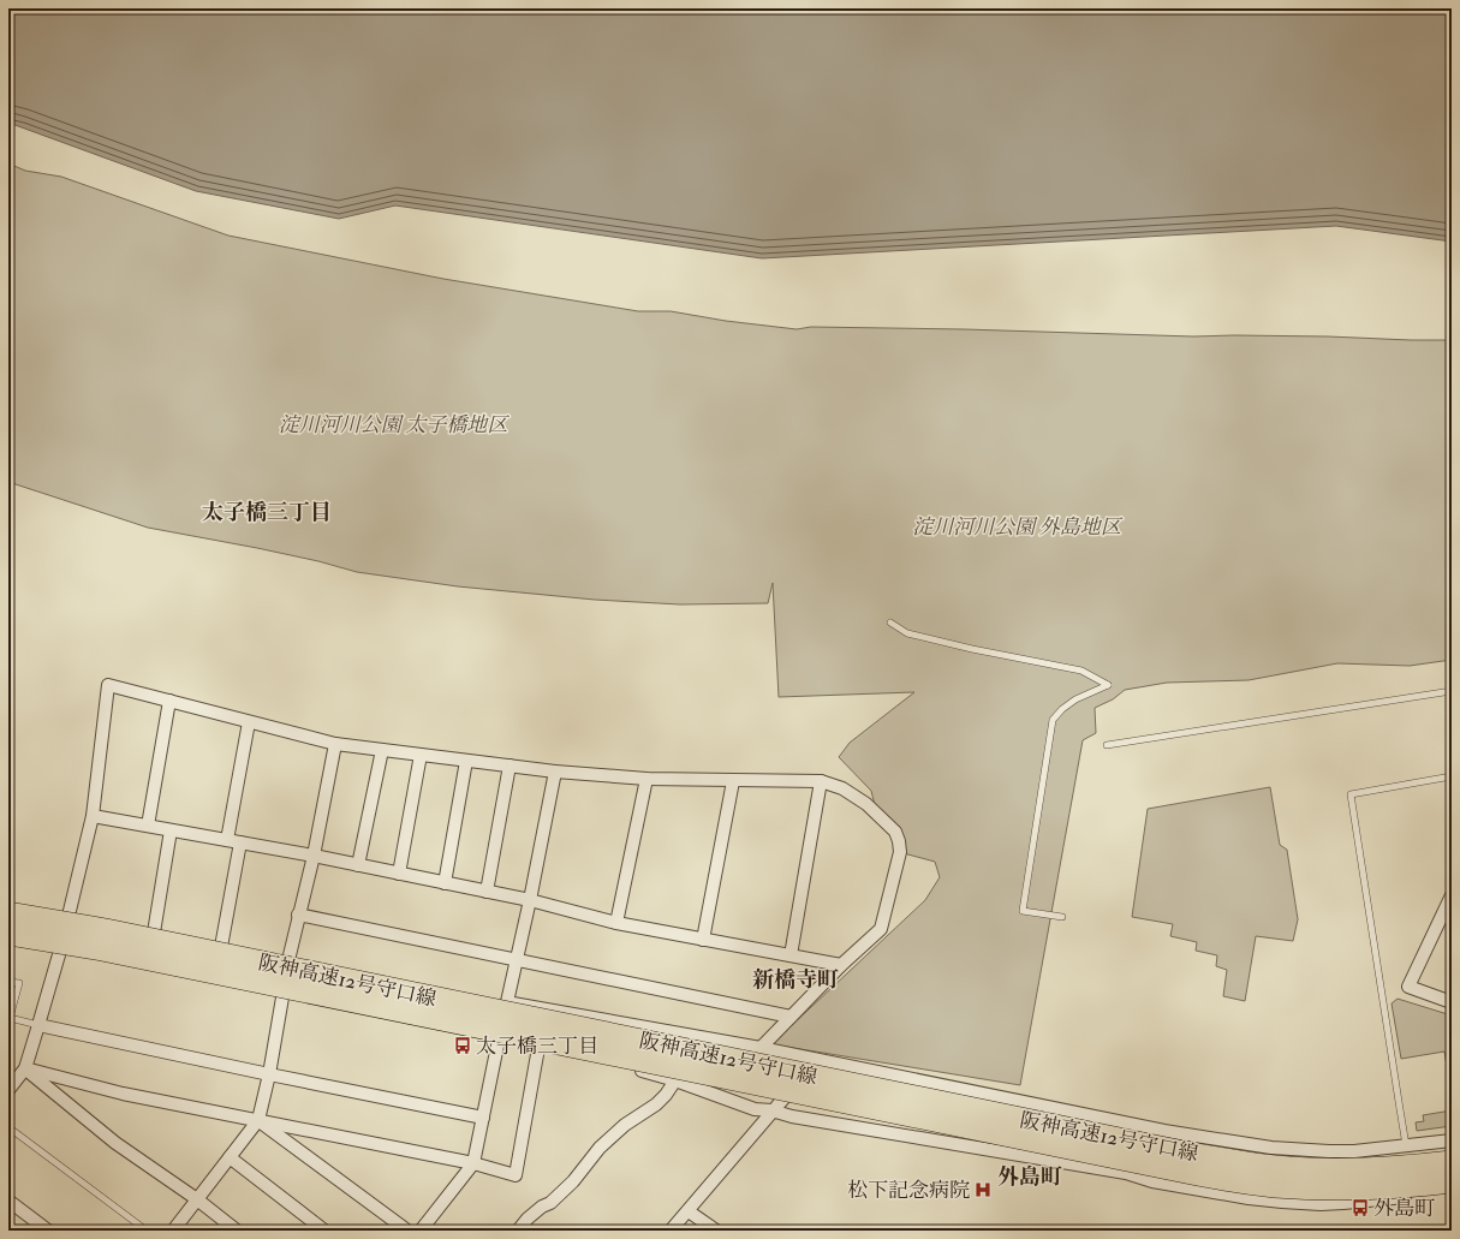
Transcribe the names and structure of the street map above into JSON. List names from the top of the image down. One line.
{"streets":{"highway":["阪神高速12号守口線"]},"districts":["太子橋三丁目","新橋寺町","外島町"],"parks":["淀川河川公園 太子橋地区","淀川河川公園 外島地区"],"places":{"bus stop":["太子橋三丁目","外島町"],"hospital":["松下記念病院"]}}
